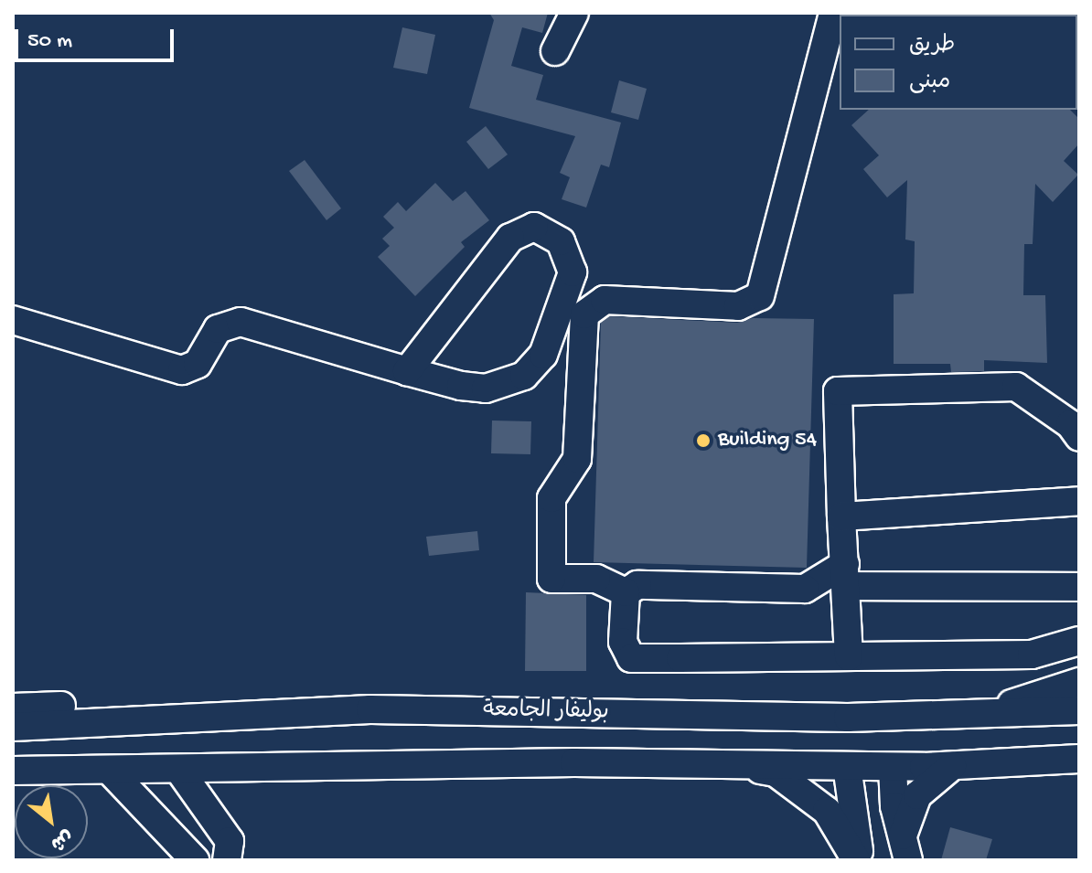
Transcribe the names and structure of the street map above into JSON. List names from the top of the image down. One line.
{"streets":{"street":["بوليفار الجامعة"]},"places":["Building 54"],"legend":["طريق","مبنى"],"scale_bar":"50 m","north":"bottom right"}
